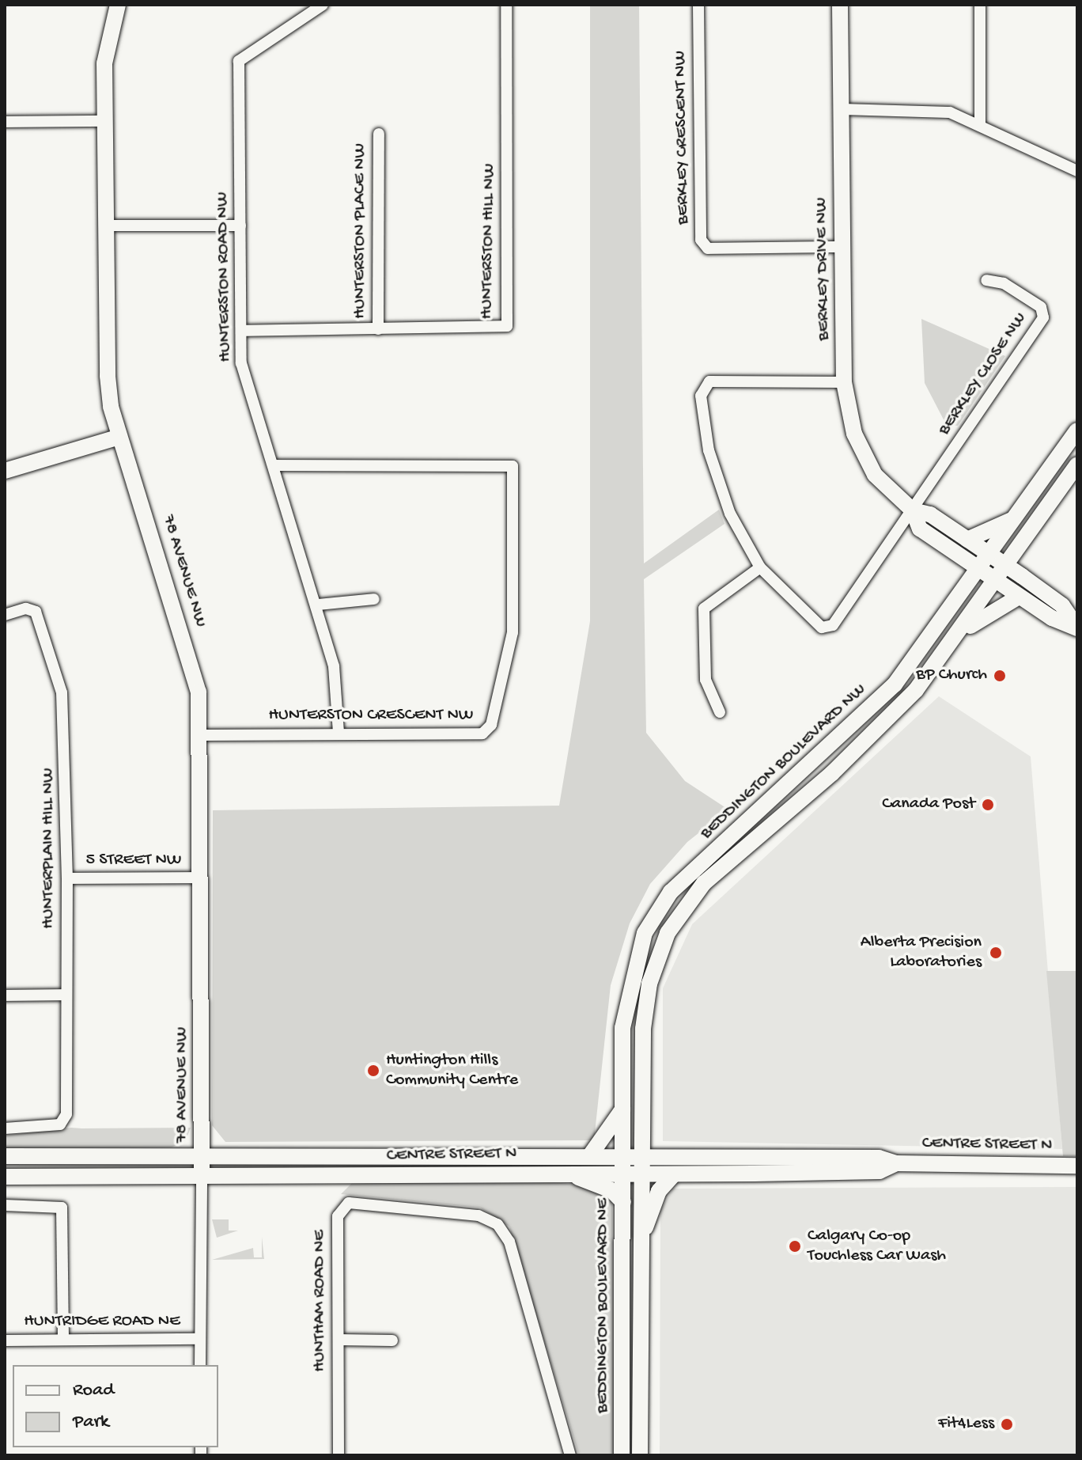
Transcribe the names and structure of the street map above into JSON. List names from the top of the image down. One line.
{"streets":{"main road":["BERKLEY DRIVE NW","78 AVENUE NW","BEDDINGTON BOULEVARD NW","CENTRE STREET N","BEDDINGTON BOULEVARD NE"],"street":["BERKLEY CRESCENT NW","HUNTERSTON PLACE NW","HUNTERSTON HILL NW","HUNTERSTON ROAD NW","BERKLEY CLOSE NW","HUNTERSTON CRESCENT NW","HUNTERPLAIN HILL NW","5 STREET NW","HUNTHAM ROAD NE","HUNTRIDGE ROAD NE"]},"crossings":[["BERKLEY CRESCENT NW","BERKLEY DRIVE NW"],["HUNTERSTON PLACE NW","HUNTERSTON HILL NW"],["HUNTERSTON HILL NW","HUNTERSTON ROAD NW"],["BERKLEY DRIVE NW","BERKLEY CLOSE NW"],["BERKLEY DRIVE NW","BEDDINGTON BOULEVARD NW"],["HUNTERSTON ROAD NW","HUNTERSTON CRESCENT NW"],["78 AVENUE NW","HUNTERSTON CRESCENT NW"],["78 AVENUE NW","5 STREET NW"],["78 AVENUE NW","CENTRE STREET N"],["BEDDINGTON BOULEVARD NW","CENTRE STREET N"],["BEDDINGTON BOULEVARD NW","BEDDINGTON BOULEVARD NE"],["HUNTERPLAIN HILL NW","5 STREET NW"],["CENTRE STREET N","BEDDINGTON BOULEVARD NE"]],"places":["BP Church","Canada Post","Alberta Precision Laboratories","Huntington Hills Community Centre","Calgary Co-op Touchless Car Wash","Fit4Less"],"legend":["Road","Park"]}
